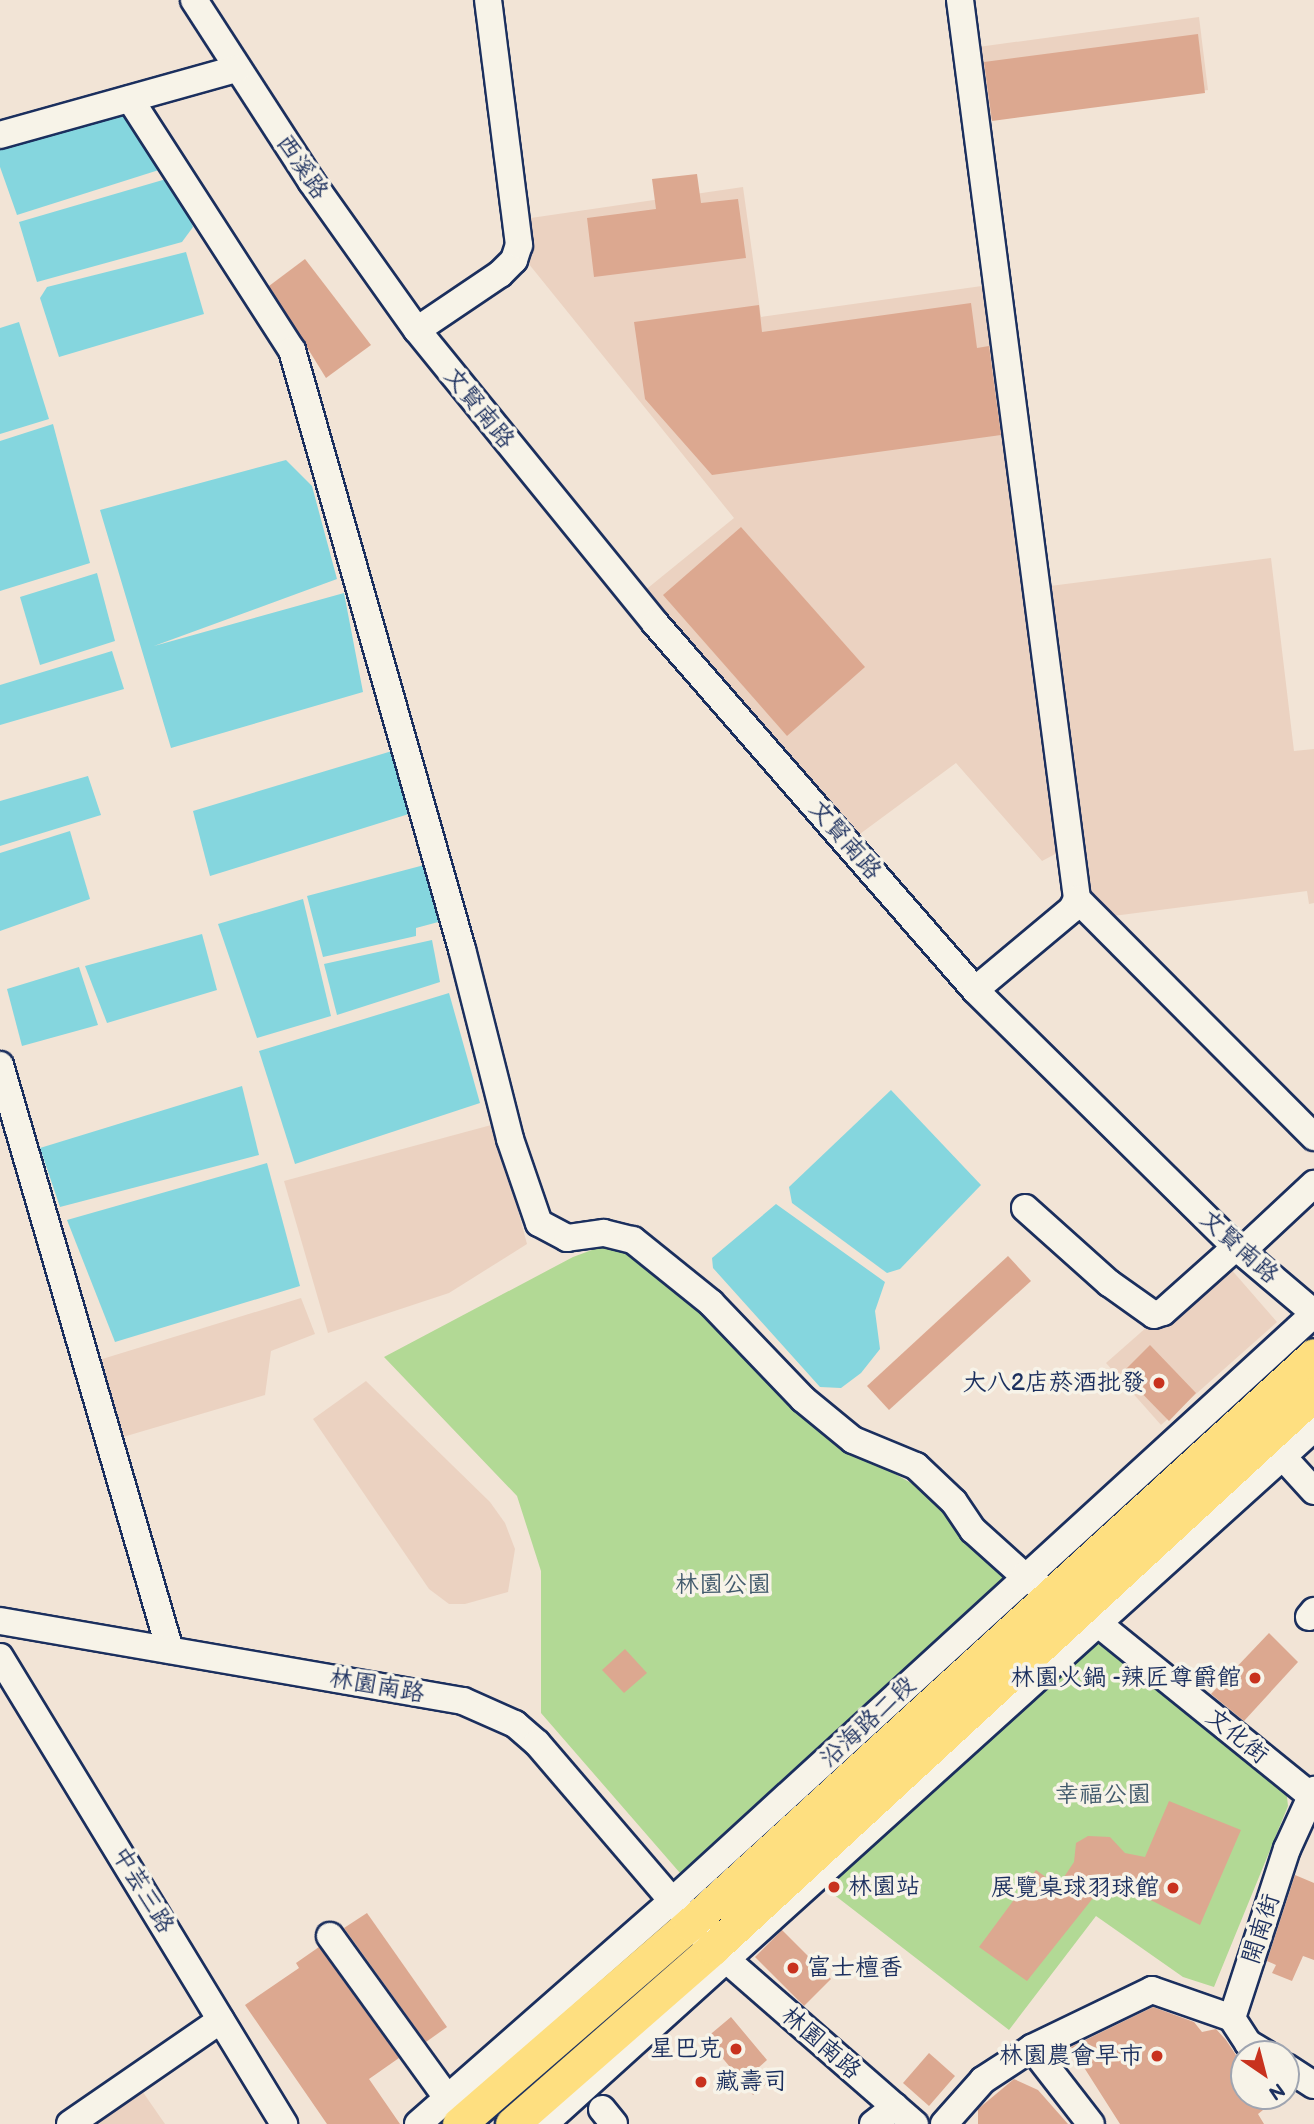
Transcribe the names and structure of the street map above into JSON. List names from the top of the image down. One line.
{"streets":{"main road":["沿海路二段"],"street":["西溪路","文賢南路","林園南路","文化街","中芸三路","開南街"]},"crossings":[["西溪路","文賢南路"],["文賢南路","沿海路二段"],["林園南路","沿海路二段"],["沿海路二段","文化街"],["文化街","開南街"]],"parks":["林園公園","幸福公園"],"places":["大八2店菸酒批發","林園火鍋 -辣匠尊爵館","林園站","展覽桌球羽球館","富士檀香","星巴克","林園農會早市","藏壽司"],"north":"bottom right"}
